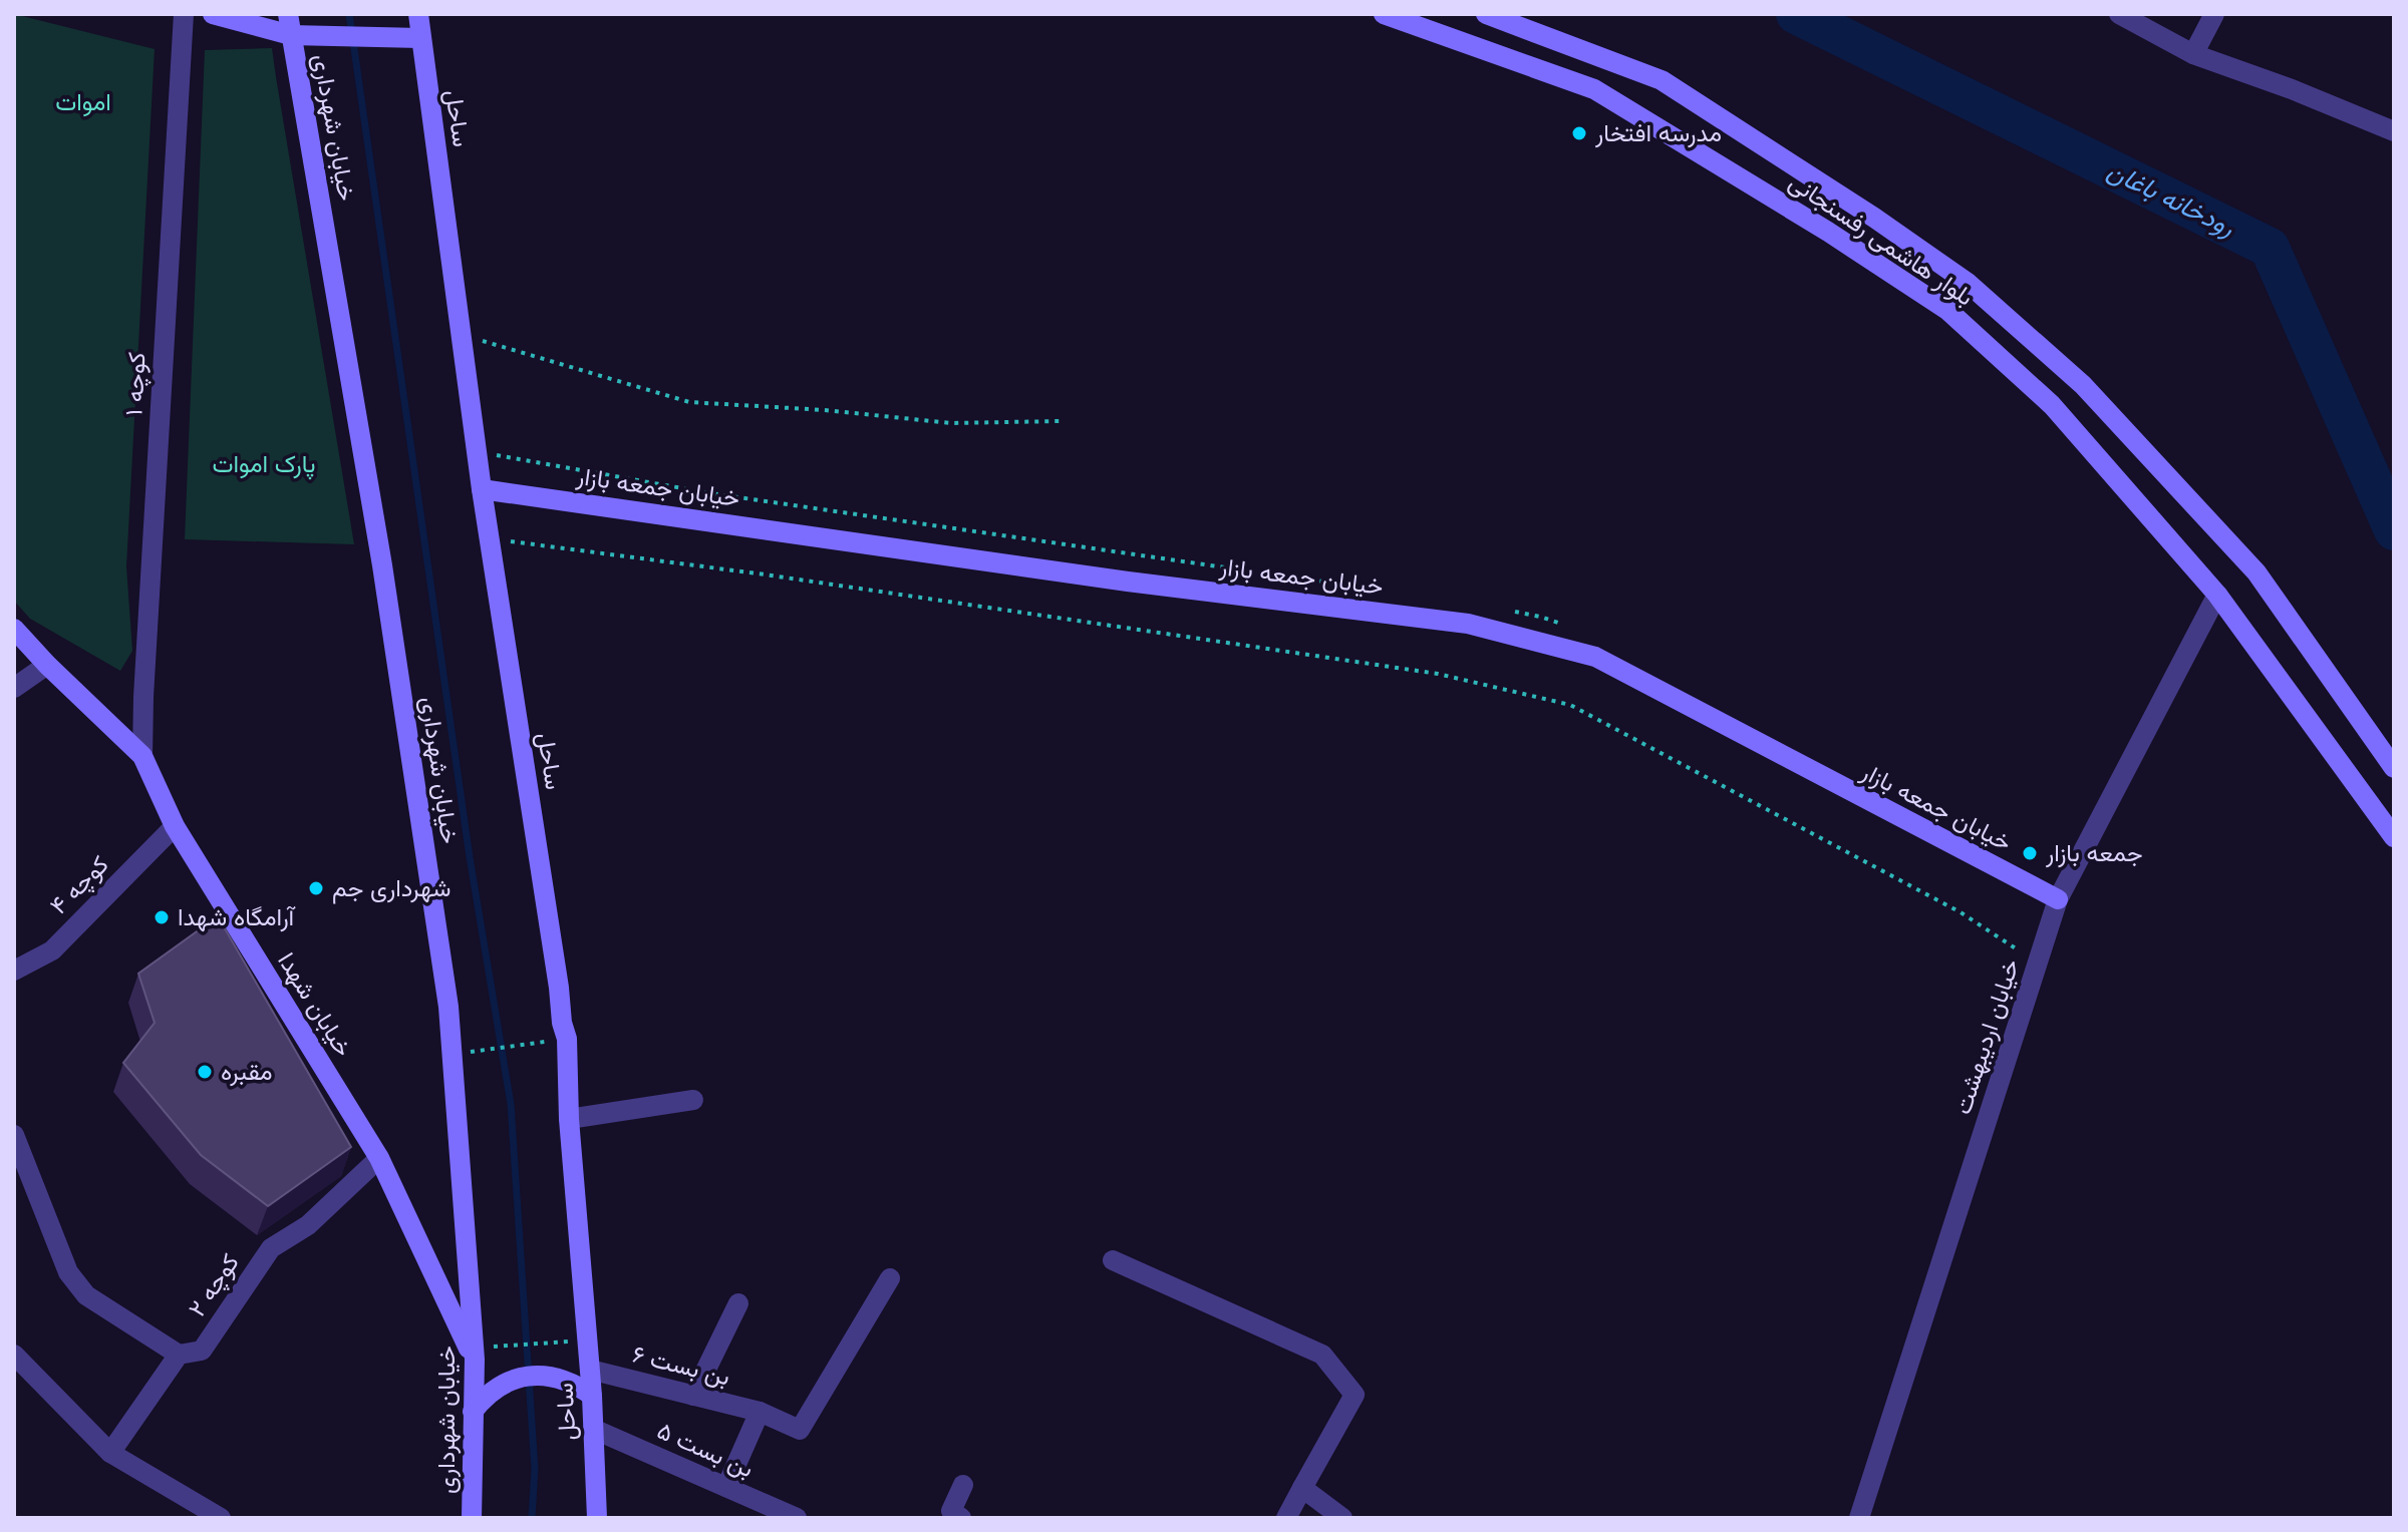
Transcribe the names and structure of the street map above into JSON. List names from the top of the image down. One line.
{"streets":{"main road":["ساحل","خیابان شهرداری","بلوار هاشمی رفسنجانی","خیابان جمعه بازار","خیابان شهدا"],"street":["کوچه ۱","کوچه ۴","خیابان اردیبهشت","کوچه ۲","بن بست ۶","بن بست ۵"]},"crossings":[["ساحل","خیابان جمعه بازار"],["ساحل","بن بست ۶"],["ساحل","بن بست ۵"],["خیابان شهرداری","خیابان شهدا"],["بلوار هاشمی رفسنجانی","خیابان اردیبهشت"],["کوچه ۱","خیابان شهدا"],["خیابان جمعه بازار","خیابان اردیبهشت"],["کوچه ۴","خیابان شهدا"],["خیابان شهدا","کوچه ۲"]],"water":["رودخانه باغان"],"parks":["اموات","پارک اموات"],"places":["مدرسه افتخار","جمعه بازار","شهرداری جم","آرامگاه شهدا","مقبره"]}
